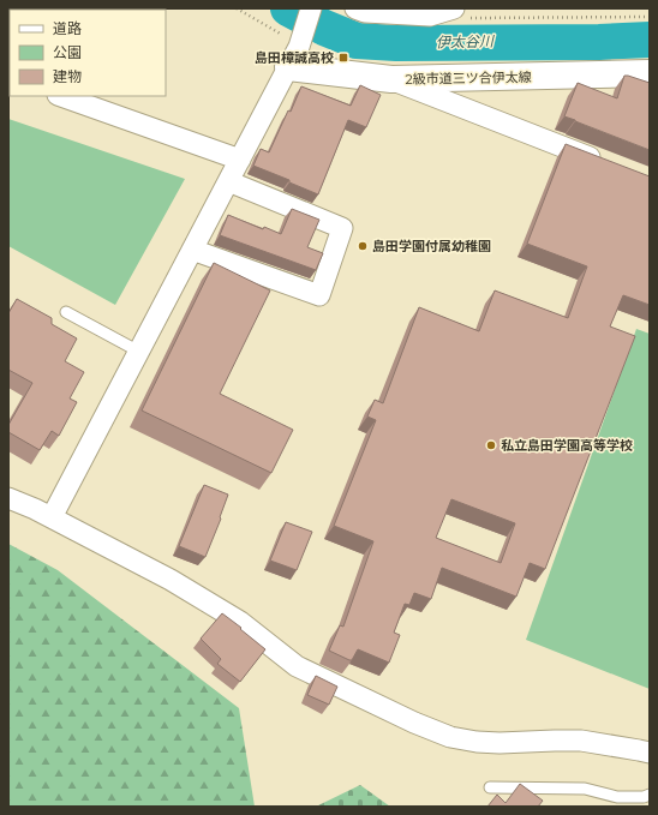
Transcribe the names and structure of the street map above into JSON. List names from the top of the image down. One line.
{"streets":{"street":["2級市道三ツ合伊太線"]},"water":["伊太谷川"],"places":{"transit":["島田樟誠高校"],"other":["島田学園付属幼稚園","私立島田学園高等学校"]},"legend":["道路","公園","建物"]}
